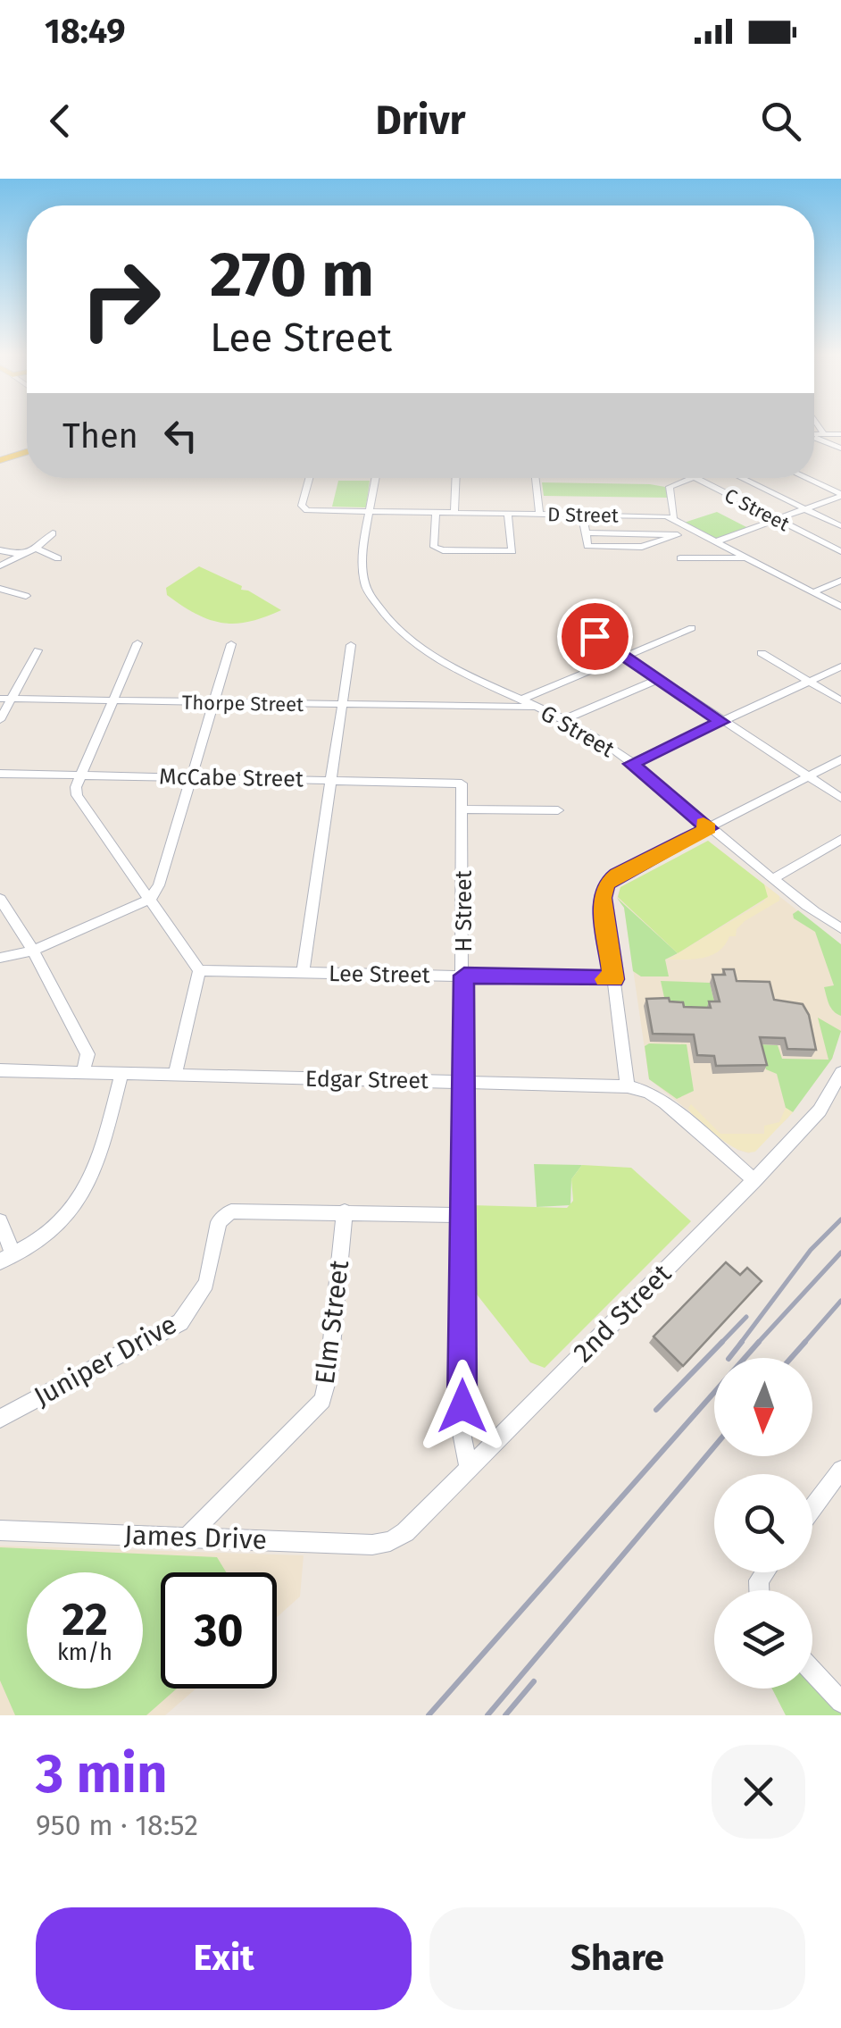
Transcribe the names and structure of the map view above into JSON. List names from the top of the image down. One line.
{"streets":{"street":["C Street","D Street","Thorpe Street","G Street","McCabe Street","H Street","Lee Street","Edgar Street","2nd Street","Elm Street","Juniper Drive","James Drive"]},"crossings":[["D Street","G Street"],["Thorpe Street","G Street"],["McCabe Street","H Street"],["H Street","Lee Street"],["H Street","Edgar Street"],["H Street","2nd Street"],["H Street","Juniper Drive"],["Edgar Street","2nd Street"],["2nd Street","James Drive"],["Elm Street","Juniper Drive"],["Elm Street","James Drive"]],"north":"bottom","page":{"status":"18:49","header":"Drivr","turn":["270 m","Lee Street"],"then":"Then","speed":"22 km/h","limit":"30","heading":["3 min","950 m · 18:52"],"buttons":["Exit","Share"]}}
